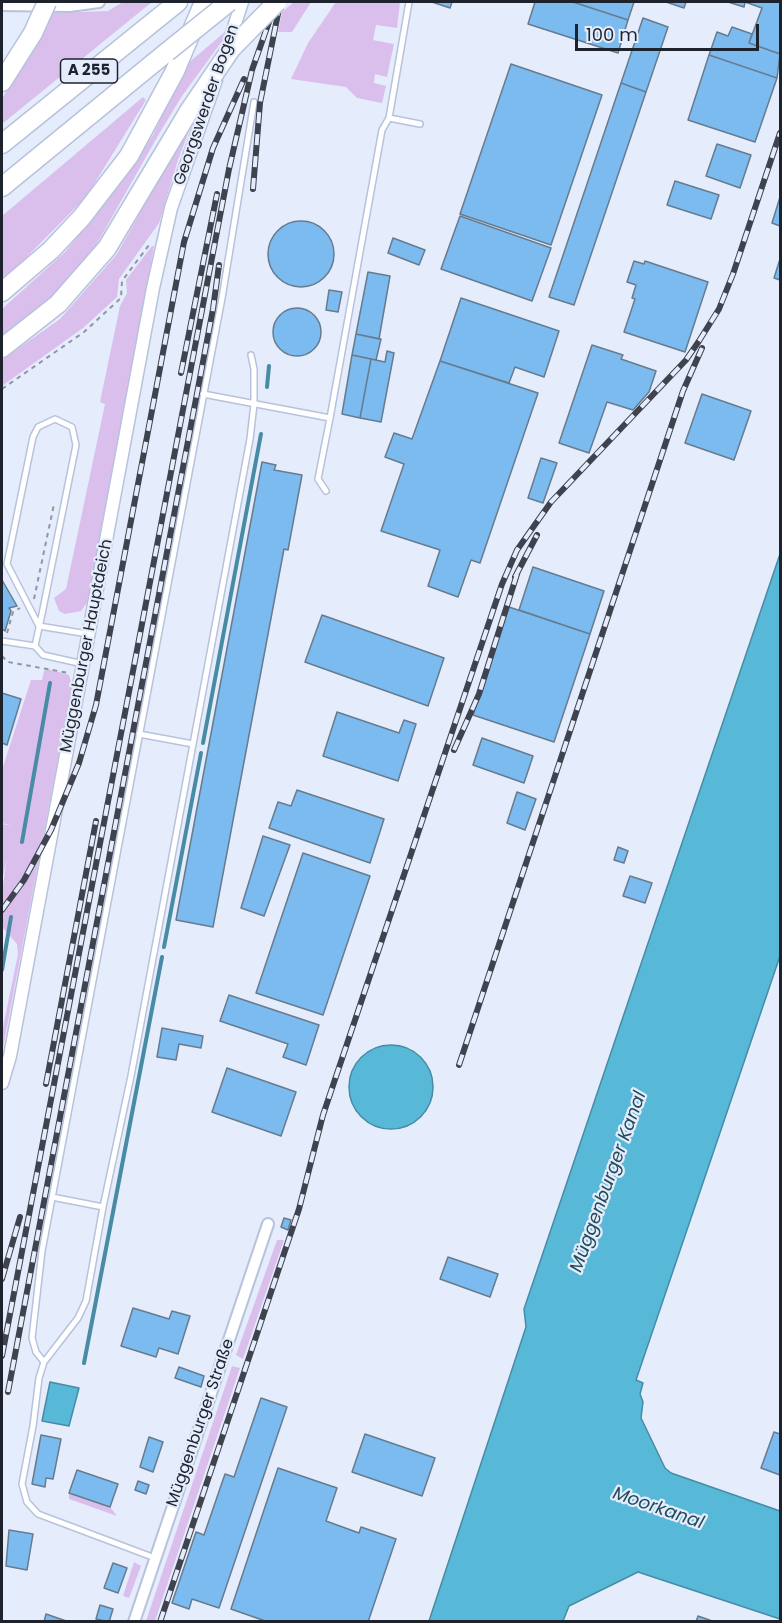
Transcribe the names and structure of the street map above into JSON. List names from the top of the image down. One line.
{"streets":{"highway":["A 255"],"street":["Georgswerder Bogen","Müggenburger Hauptdeich","Müggenburger Straße"]},"crossings":[["Georgswerder Bogen","Müggenburger Hauptdeich"]],"water":["Müggenburger Kanal","Moorkanal"],"scale_bar":"100 m"}
